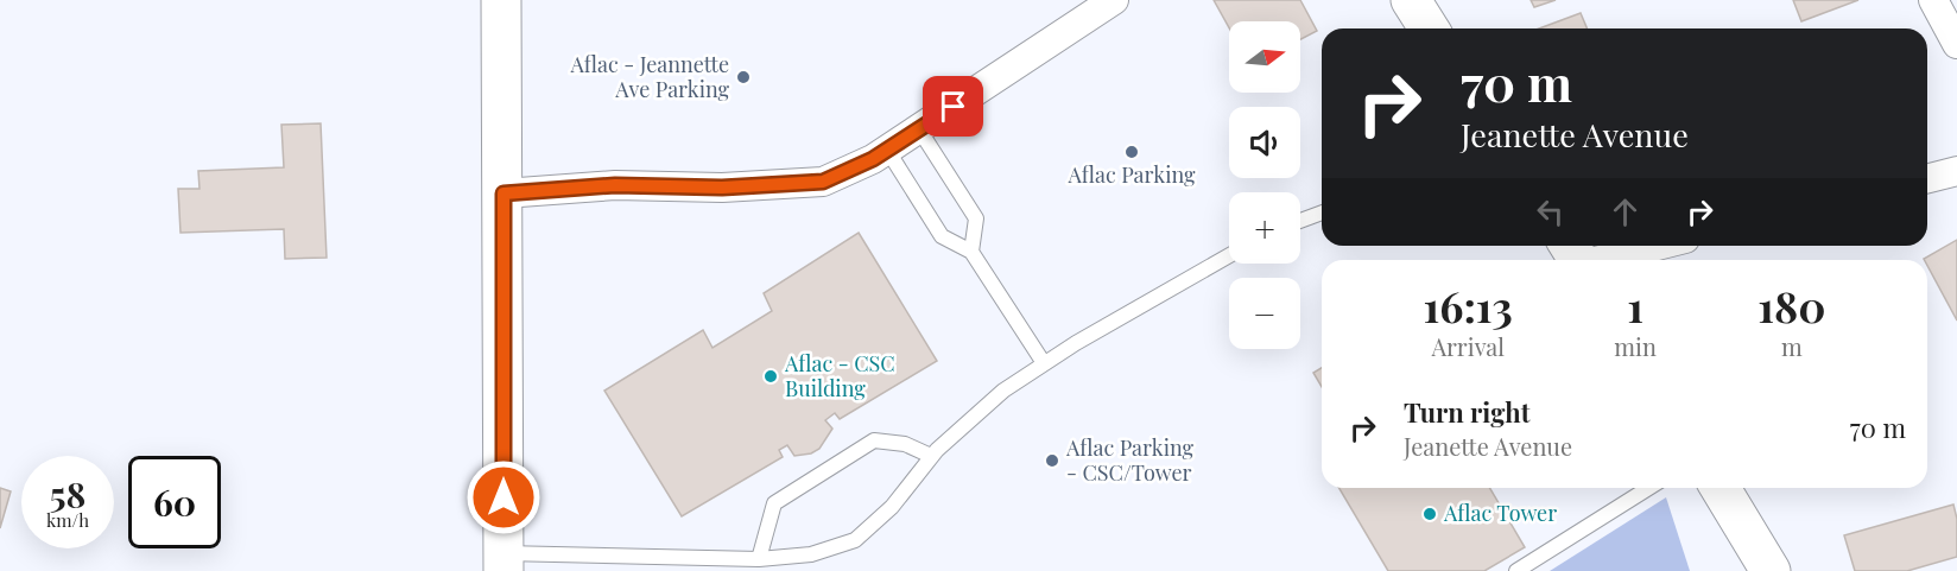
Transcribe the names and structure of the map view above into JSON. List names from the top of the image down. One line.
{"places":["Aflac - Jeannette Ave Parking","Aflac Parking","Aflac - CSC Building","Aflac Parking - CSC/Tower","Aflac Tower"],"north":"right","page":{"map_buttons":["+","−"],"turn":["70 m","Jeanette Avenue"],"eta":["16:13","Arrival","1","min","180","m"],"list":[{"name":"Turn right","note":"Jeanette Avenue","value":"70 m"}],"speed":"58 km/h","limit":"60"}}
